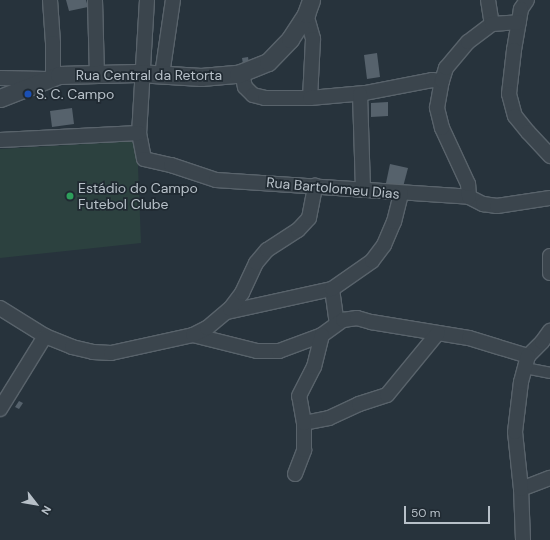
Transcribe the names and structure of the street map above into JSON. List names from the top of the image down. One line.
{"streets":{"street":["Rua Central da Retorta","Rua Bartolomeu Dias"]},"places":["S. C. Campo","Estádio do Campo Futebol Clube"],"scale_bar":"50 m","north":"bottom right"}
